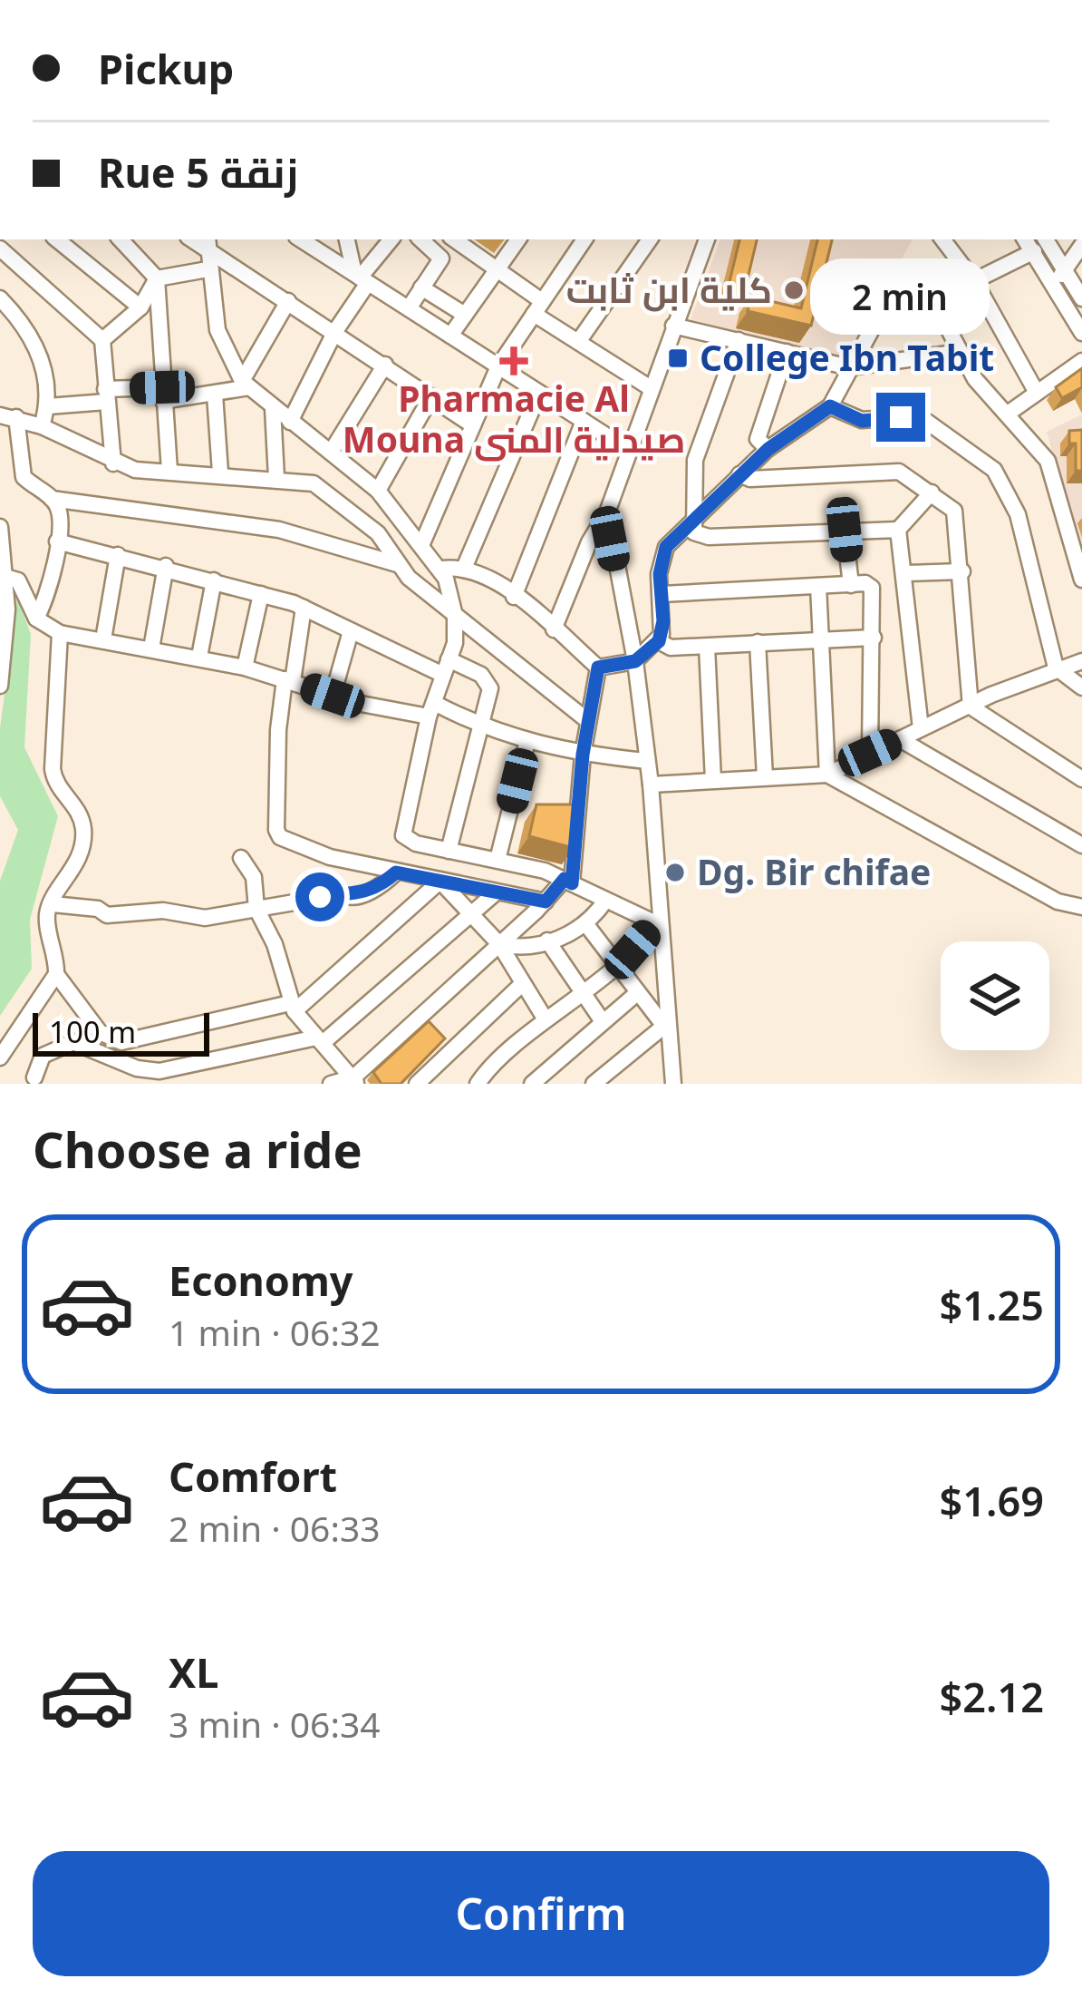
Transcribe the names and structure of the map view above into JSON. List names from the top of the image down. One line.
{"places":{"other":["كلية ابن ثابت","Dg. Bir chifae"],"transit":["College Ibn Tabit"],"health":["Pharmacie Al Mouna صيدلية المنى"]},"scale_bar":"100 m","page":{"banner":["Pickup","Rue 5 زنقة"],"bubble":"2 min","scale":"100 m","heading":"Choose a ride","list":[{"name":"Economy","note":"1 min · 06:32","value":"$1.25"},{"name":"Comfort","note":"2 min · 06:33","value":"$1.69"},{"name":"XL","note":"3 min · 06:34","value":"$2.12"}],"buttons":"Confirm"}}
